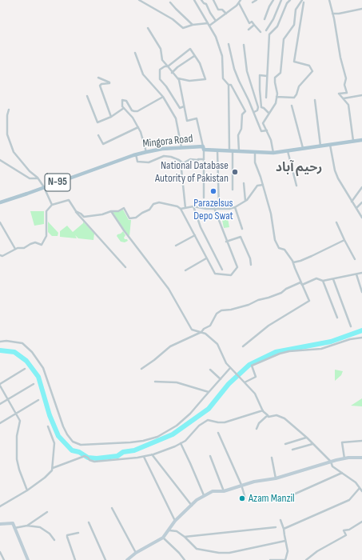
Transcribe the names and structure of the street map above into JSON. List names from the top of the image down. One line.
{"streets":{"main road":["Mingora Road","N-95"]},"districts":["رحیم آباد"],"places":["National Database Autority of Pakistan","Parazelsus Depo Swat","Azam Manzil"]}
